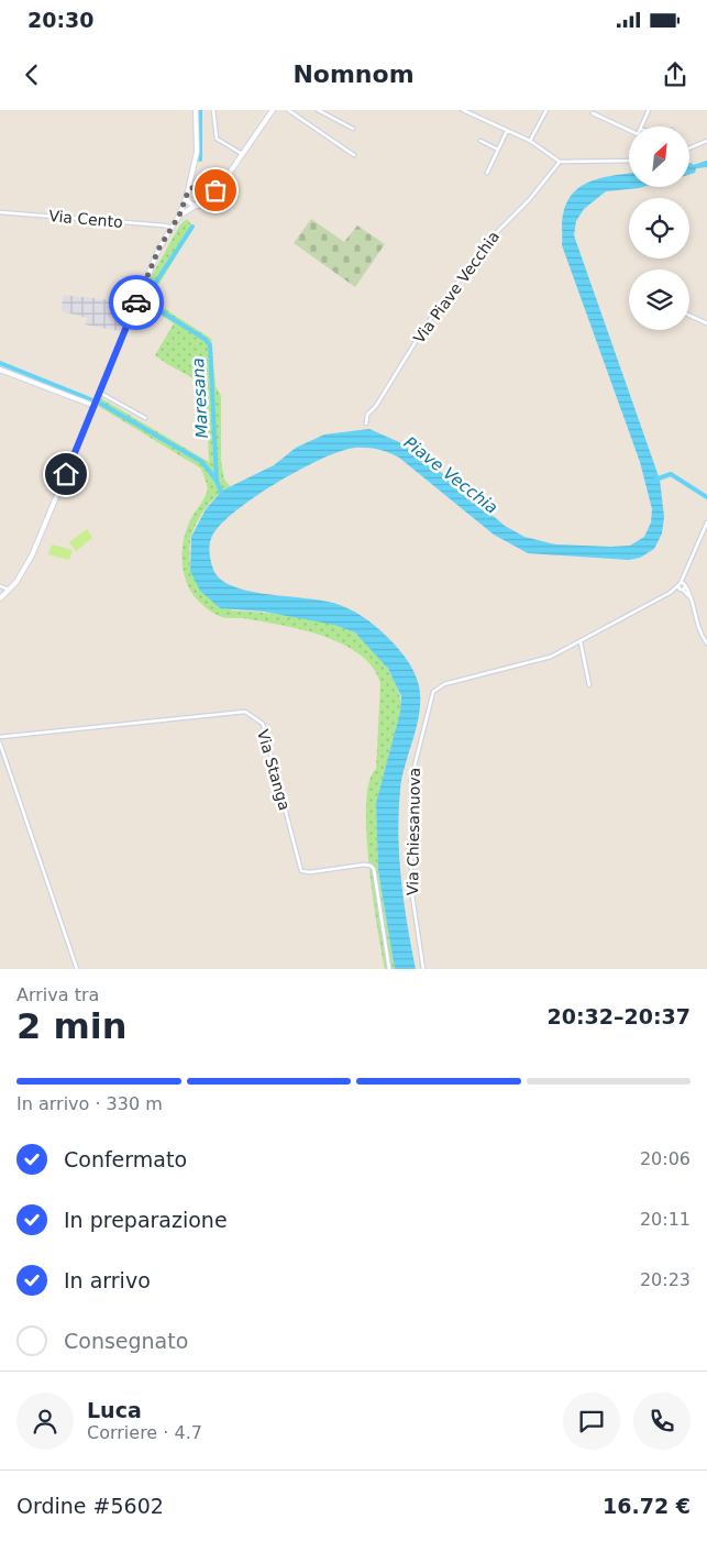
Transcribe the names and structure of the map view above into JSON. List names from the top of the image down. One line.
{"streets":{"street":["Via Cento","Via Piave Vecchia","Via Stanga","Via Chiesanuova"]},"water":["Maresana","Piave Vecchia"],"north":"top right","page":{"status":"20:30","header":"Nomnom","heading":["2 min","Arriva tra","20:32–20:37"],"panel":["Luca","Corriere · 4.7","Ordine #5602","16.72 €"],"bar":"In arrivo · 330 m","list":[["Confermato","20:06"],["In preparazione","20:11"],["In arrivo","20:23"],"Consegnato"]}}
